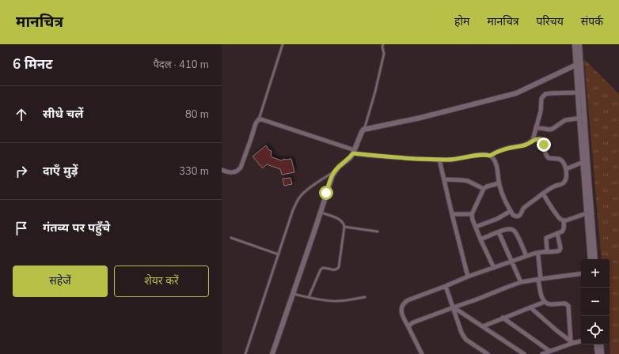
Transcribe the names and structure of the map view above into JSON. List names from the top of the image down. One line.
{"page":{"header":"मानचित्र","nav":["होम","मानचित्र","परिचय","संपर्क"],"heading":["6 मिनट","पैदल · 410 m"],"list":[["सीधे चलें","80 m"],["दाएँ मुड़ें","330 m"],"गंतव्य पर पहुँचे"],"buttons":["सहेजें","शेयर करें"],"map_buttons":["+","−"]}}
